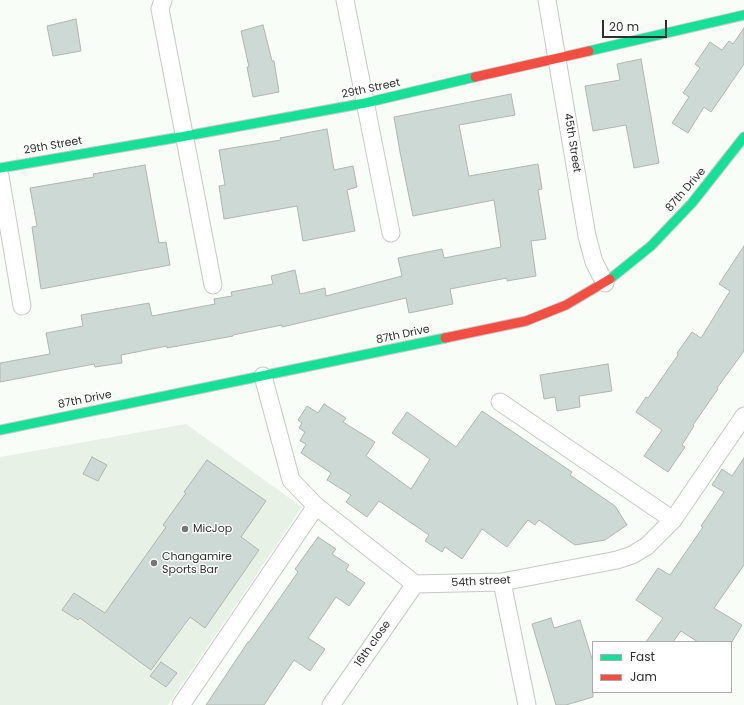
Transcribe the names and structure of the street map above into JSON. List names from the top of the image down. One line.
{"streets":{"street":["29th Street","45th Street","87th Drive","54th street","16th close"]},"crossings":[["29th Street","45th Street"],["45th Street","87th Drive"],["54th street","16th close"]],"places":["MicJop","Changamire Sports Bar"],"legend":["Fast","Jam"],"scale_bar":"20 m"}
